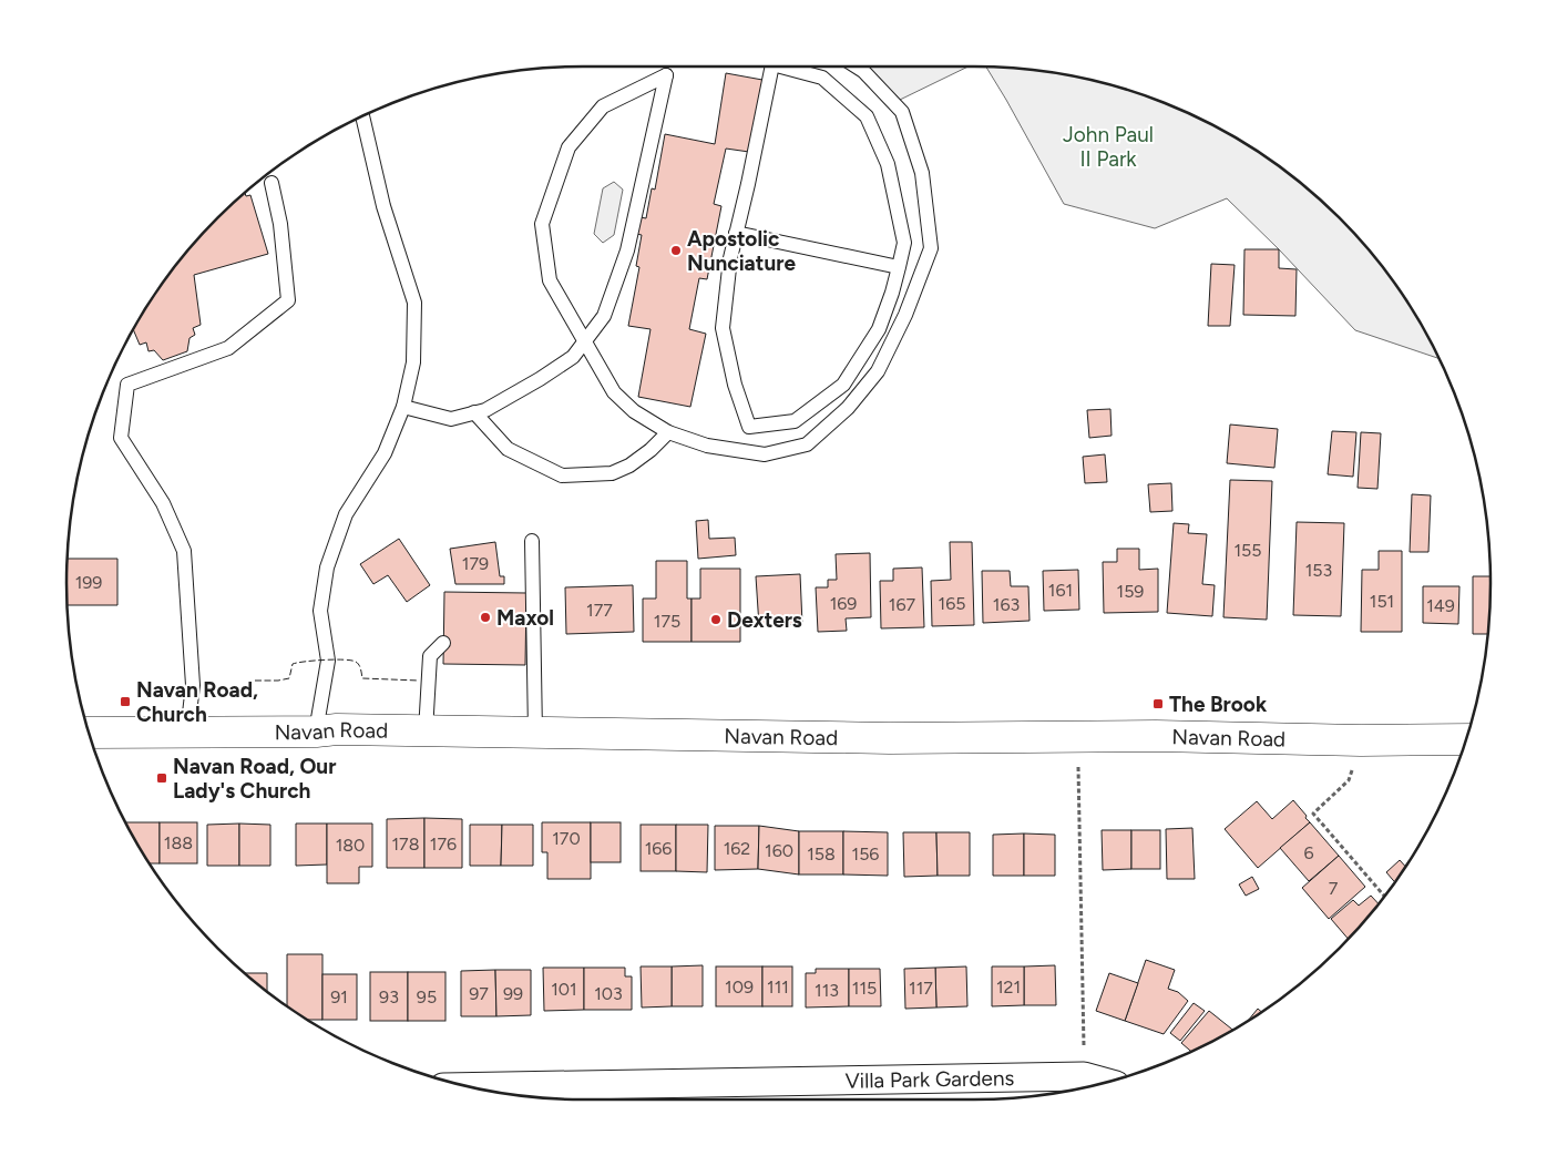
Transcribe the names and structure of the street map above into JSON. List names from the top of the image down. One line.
{"streets":{"main road":["Navan Road"],"street":["Villa Park Gardens"]},"parks":["John Paul II Park"],"places":{"other":["Apostolic Nunciature","Maxol","Dexters"],"transit":["Navan Road, Church","The Brook","Navan Road, Our Lady's Church"]},"house_numbers":["155","179","153","199","161","159","151","169","165","167","163","149","177","175","170","188","178","176","180","166","162","160","6","158","156","7","109","111","121","115","117","101","113","97","99","103","91","93","95"]}
